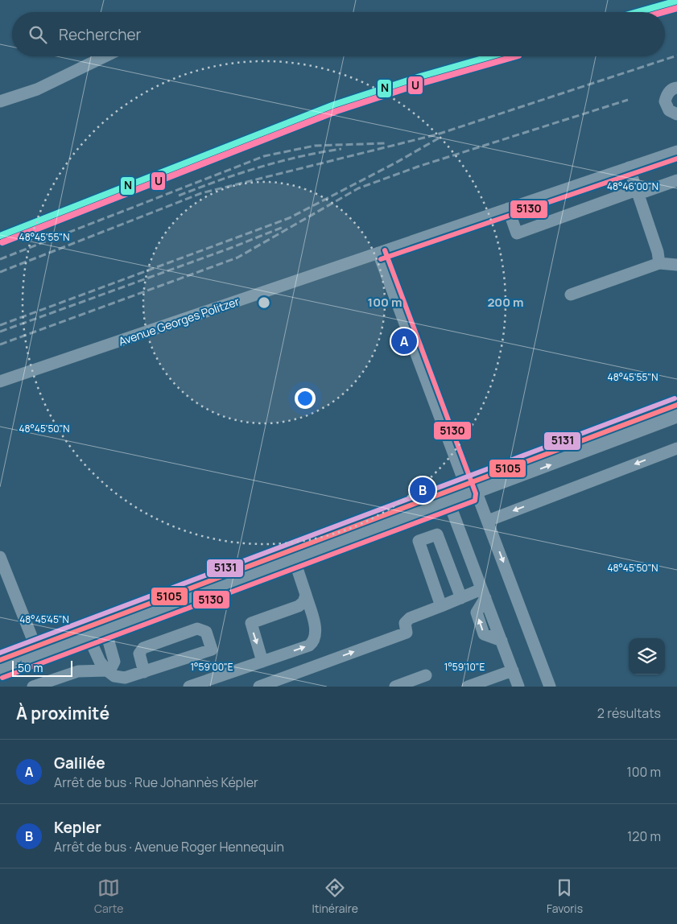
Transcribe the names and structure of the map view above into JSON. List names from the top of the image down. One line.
{"streets":{"street":["Avenue Georges Politzer"]},"lines":["transit line N","transit line U","transit line 5130","transit line 5131","transit line 5105"],"scale_bar":"50 m","page":{"search":"Rechercher","pins":["A","B"],"scale":"50 m","heading":["À proximité","2 résultats"],"list":[{"mark":"A","name":"Galilée","note":"Arrêt de bus · Rue Johannès Képler","value":"100 m"},{"mark":"B","name":"Kepler","note":"Arrêt de bus · Avenue Roger Hennequin","value":"120 m"}],"nav":["Carte","Itinéraire","Favoris"]},"coordinates":["48°46'00\"N","48°45'55\"N","48°45'50\"N","48°45'45\"N","1°59'00\"E","1°59'10\"E"],"rings":["100 m","200 m"]}
